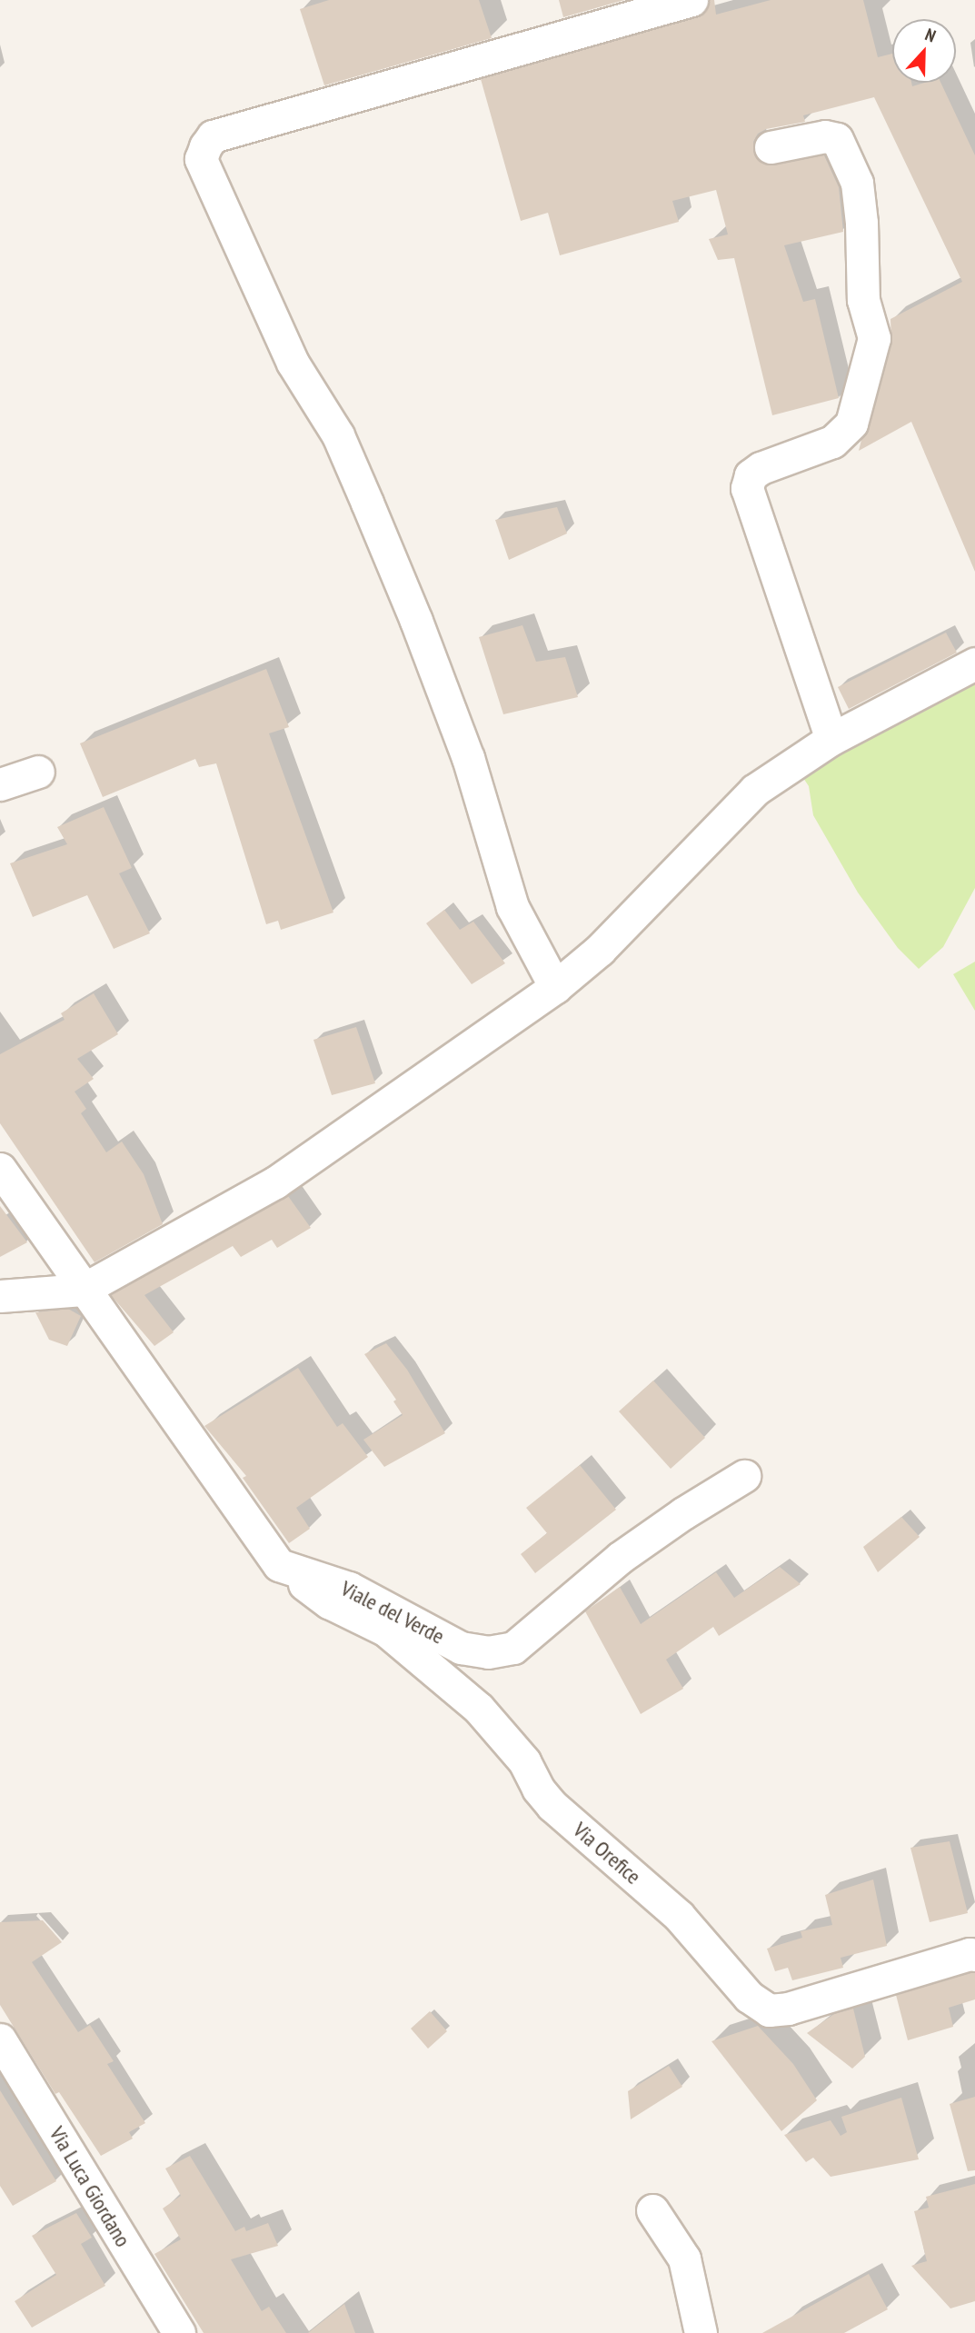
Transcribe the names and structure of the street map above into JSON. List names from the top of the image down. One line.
{"streets":{"street":["Viale del Verde","Via Orefice","Via Luca Giordano"]},"crossings":[["Viale del Verde","Via Orefice"]],"north":"top"}
